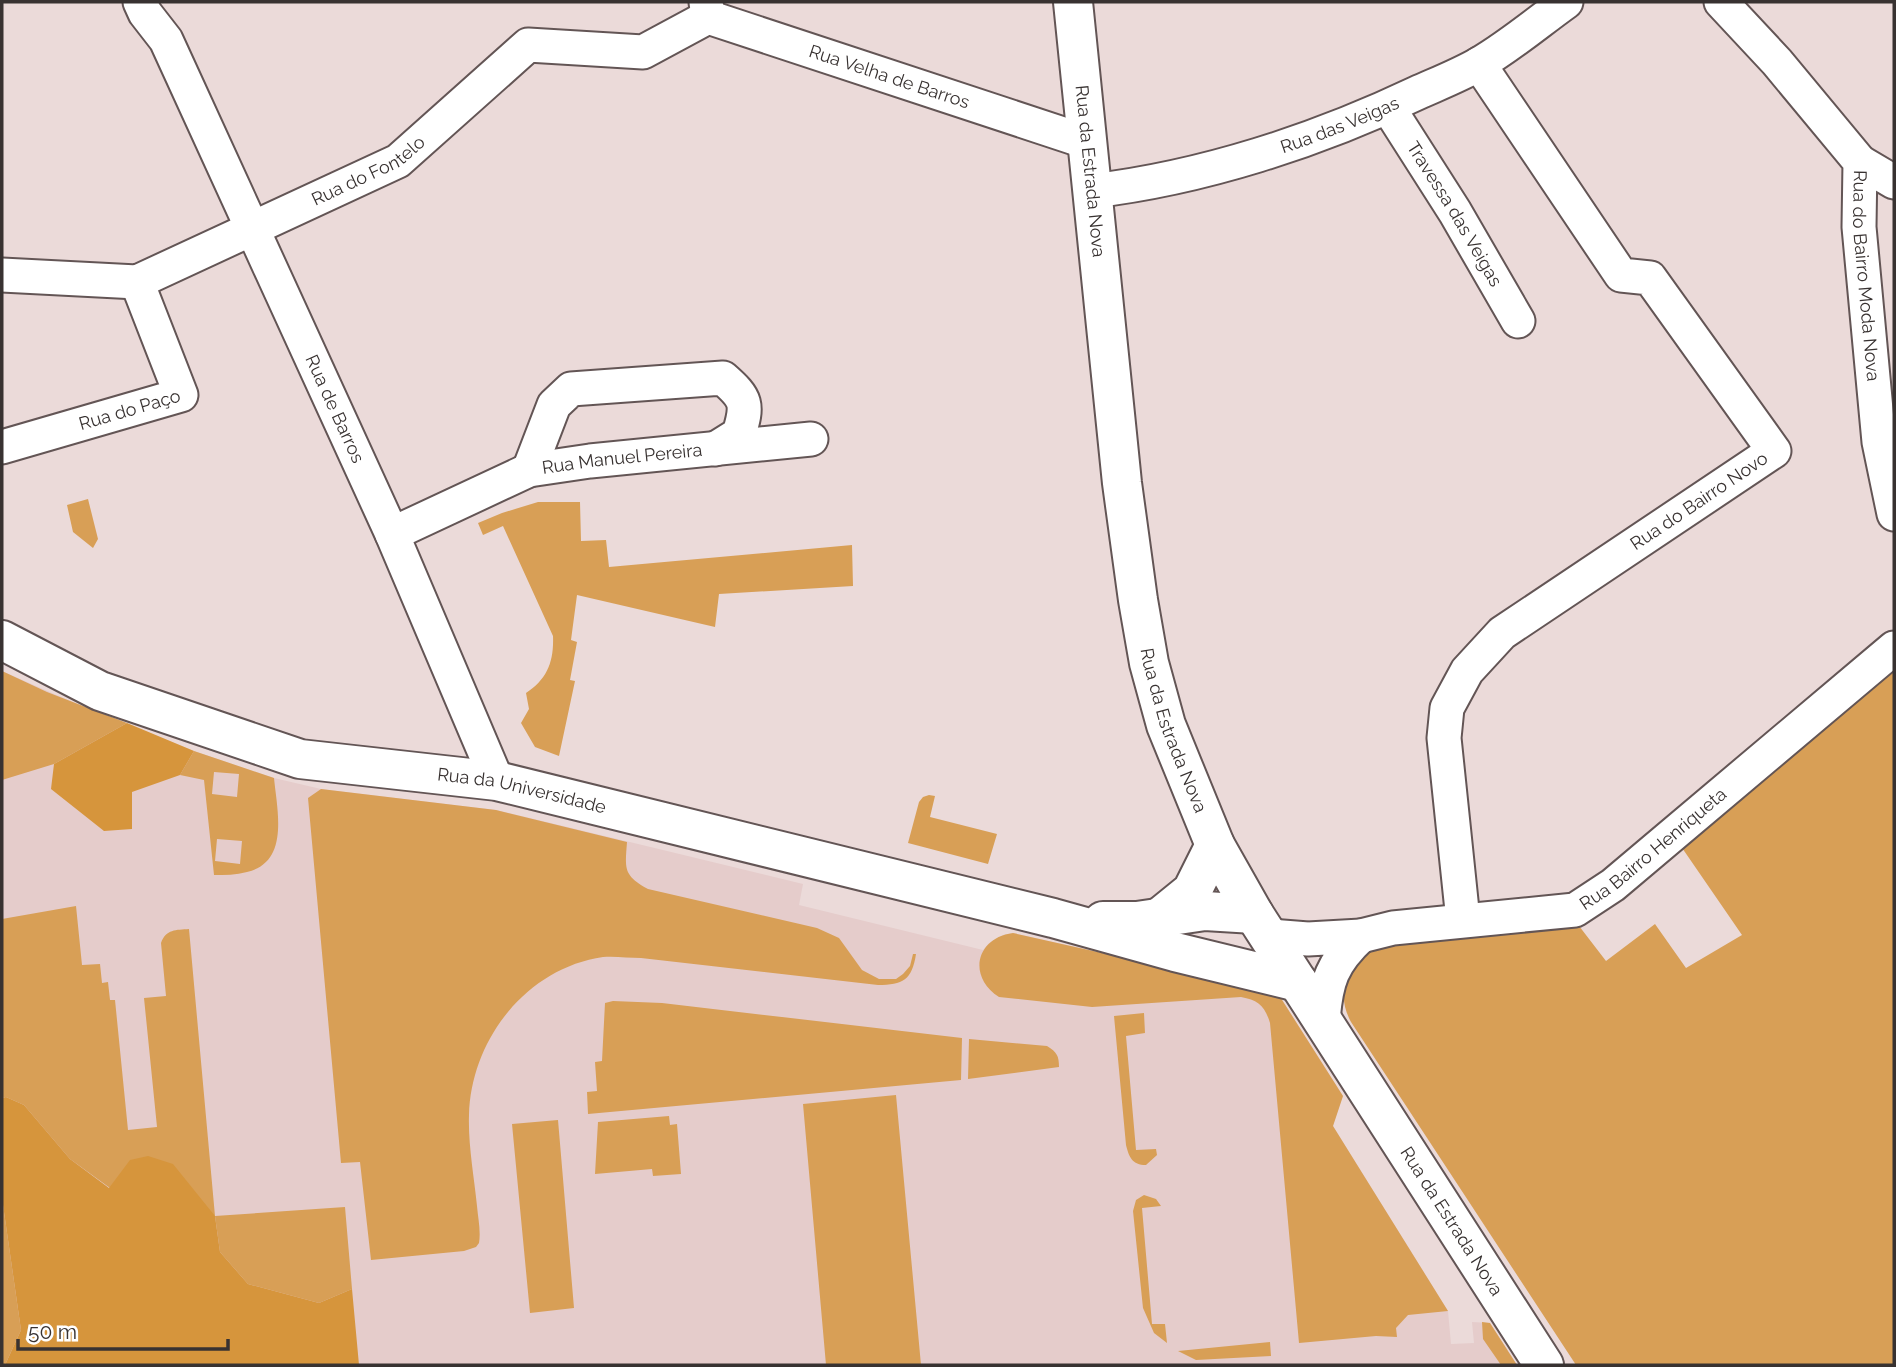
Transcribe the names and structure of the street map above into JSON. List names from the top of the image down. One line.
{"streets":{"street":["Rua Velha de Barros","Rua das Veigas","Rua do Fontelo","Rua da Estrada Nova","Travessa das Veigas","Rua do Bairro Moda Nova","Rua do Paço","Rua de Barros","Rua Manuel Pereira","Rua do Bairro Novo","Rua da Universidade","Rua Bairro Henriqueta"]},"crossings":[["Rua Velha de Barros","Rua do Fontelo"],["Rua Velha de Barros","Rua da Estrada Nova"],["Rua das Veigas","Rua da Estrada Nova"],["Rua das Veigas","Travessa das Veigas"],["Rua das Veigas","Rua do Bairro Novo"],["Rua do Fontelo","Rua do Paço"],["Rua do Fontelo","Rua de Barros"],["Rua da Estrada Nova","Rua da Universidade"],["Rua da Estrada Nova","Rua Bairro Henriqueta"],["Rua de Barros","Rua Manuel Pereira"],["Rua de Barros","Rua da Universidade"],["Rua do Bairro Novo","Rua Bairro Henriqueta"],["Rua da Universidade","Rua Bairro Henriqueta"]],"scale_bar":"50 m"}
